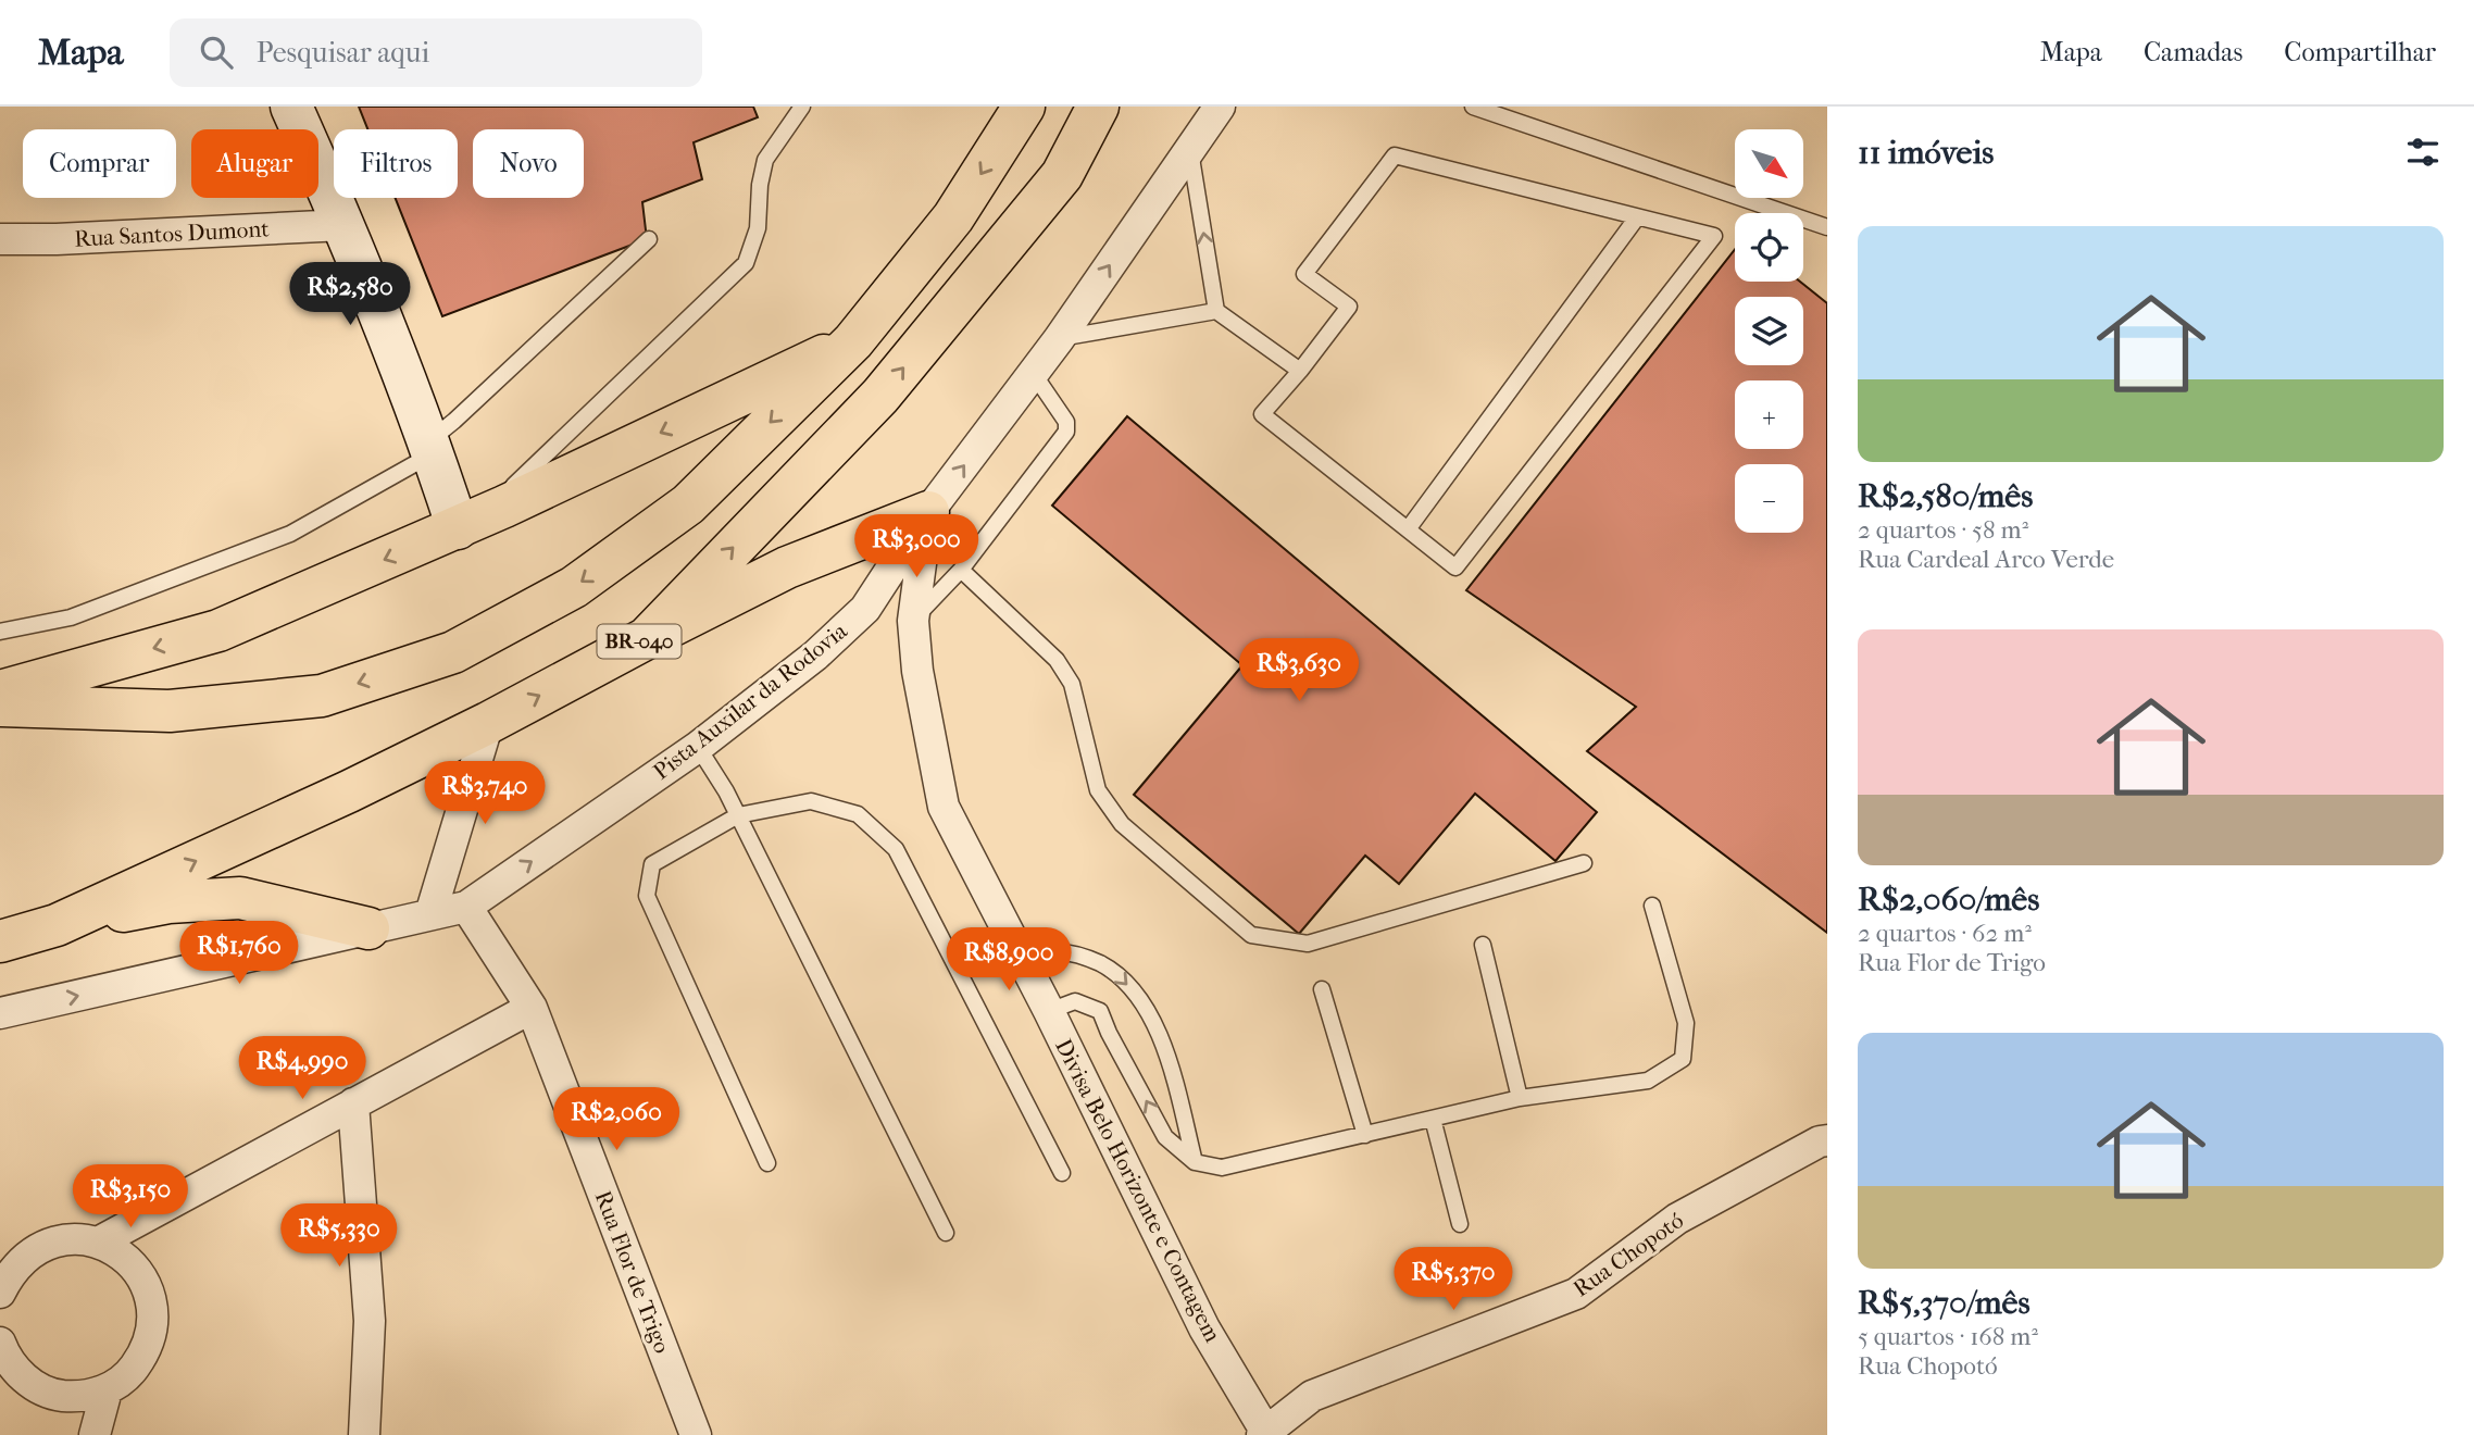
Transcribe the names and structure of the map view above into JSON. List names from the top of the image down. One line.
{"streets":{"highway":["BR-040"],"street":["Rua Santos Dumont","Pista Auxilar da Rodovia","Divisa Belo Horizonte e Contagem","Rua Chopotó","Rua Flor de Trigo"]},"crossings":[["Pista Auxilar da Rodovia","Divisa Belo Horizonte e Contagem"],["Pista Auxilar da Rodovia","Rua Flor de Trigo"],["Divisa Belo Horizonte e Contagem","Rua Chopotó"]],"one_way":["Pista Auxilar da Rodovia"],"north":"bottom right","page":{"header":"Mapa","search":"Pesquisar aqui","nav":["Mapa","Camadas","Compartilhar"],"heading":"11 imóveis","map_buttons":["+","−"],"chip":["Comprar","Alugar","Filtros","Novo"],"list":[{"name":"R$2,580/mês","note":"2 quartos · 58 m² · Rua Cardeal Arco Verde"},{"name":"R$2,060/mês","note":"2 quartos · 62 m² · Rua Flor de Trigo"},{"name":"R$5,370/mês","note":"5 quartos · 168 m² · Rua Chopotó"}],"price":["R$2,580","R$3,000","R$3,630","R$3,740","R$1,760","R$8,900","R$4,990","R$2,060","R$3,150","R$5,330","R$5,370"]}}
